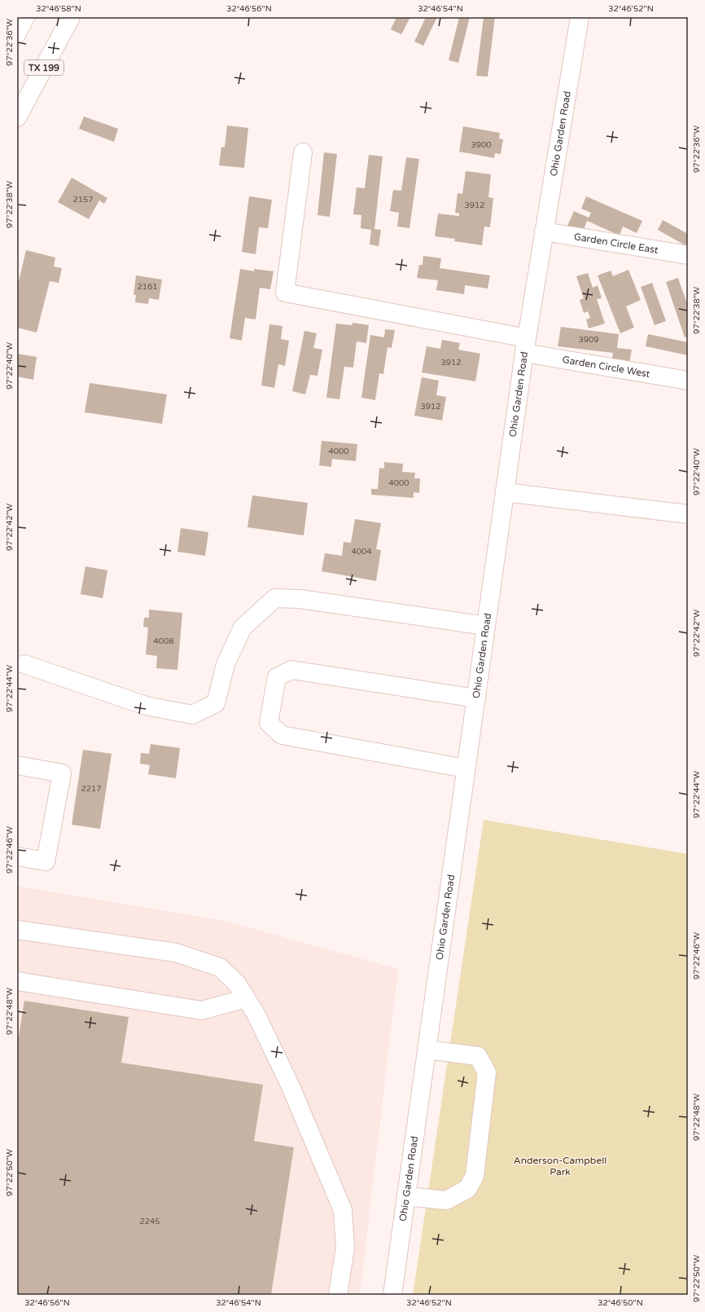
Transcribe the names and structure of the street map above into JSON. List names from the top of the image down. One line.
{"streets":{"street":["TX 199","Ohio Garden Road","Garden Circle East","Garden Circle West"]},"crossings":[["Ohio Garden Road","Garden Circle East"],["Ohio Garden Road","Garden Circle West"]],"parks":["Anderson-Campbell Park"],"house_numbers":["3900","2157","3912","2161","3909","3912","3912","4000","4000","4004","4008","2217","2245"],"coordinates":["32°46'58\"N","32°46'56\"N","32°46'54\"N","32°46'52\"N","97°22'36\"W","97°22'38\"W","97°22'40\"W","97°22'42\"W","97°22'44\"W","97°22'46\"W","97°22'48\"W","97°22'50\"W","32°46'50\"N"]}
